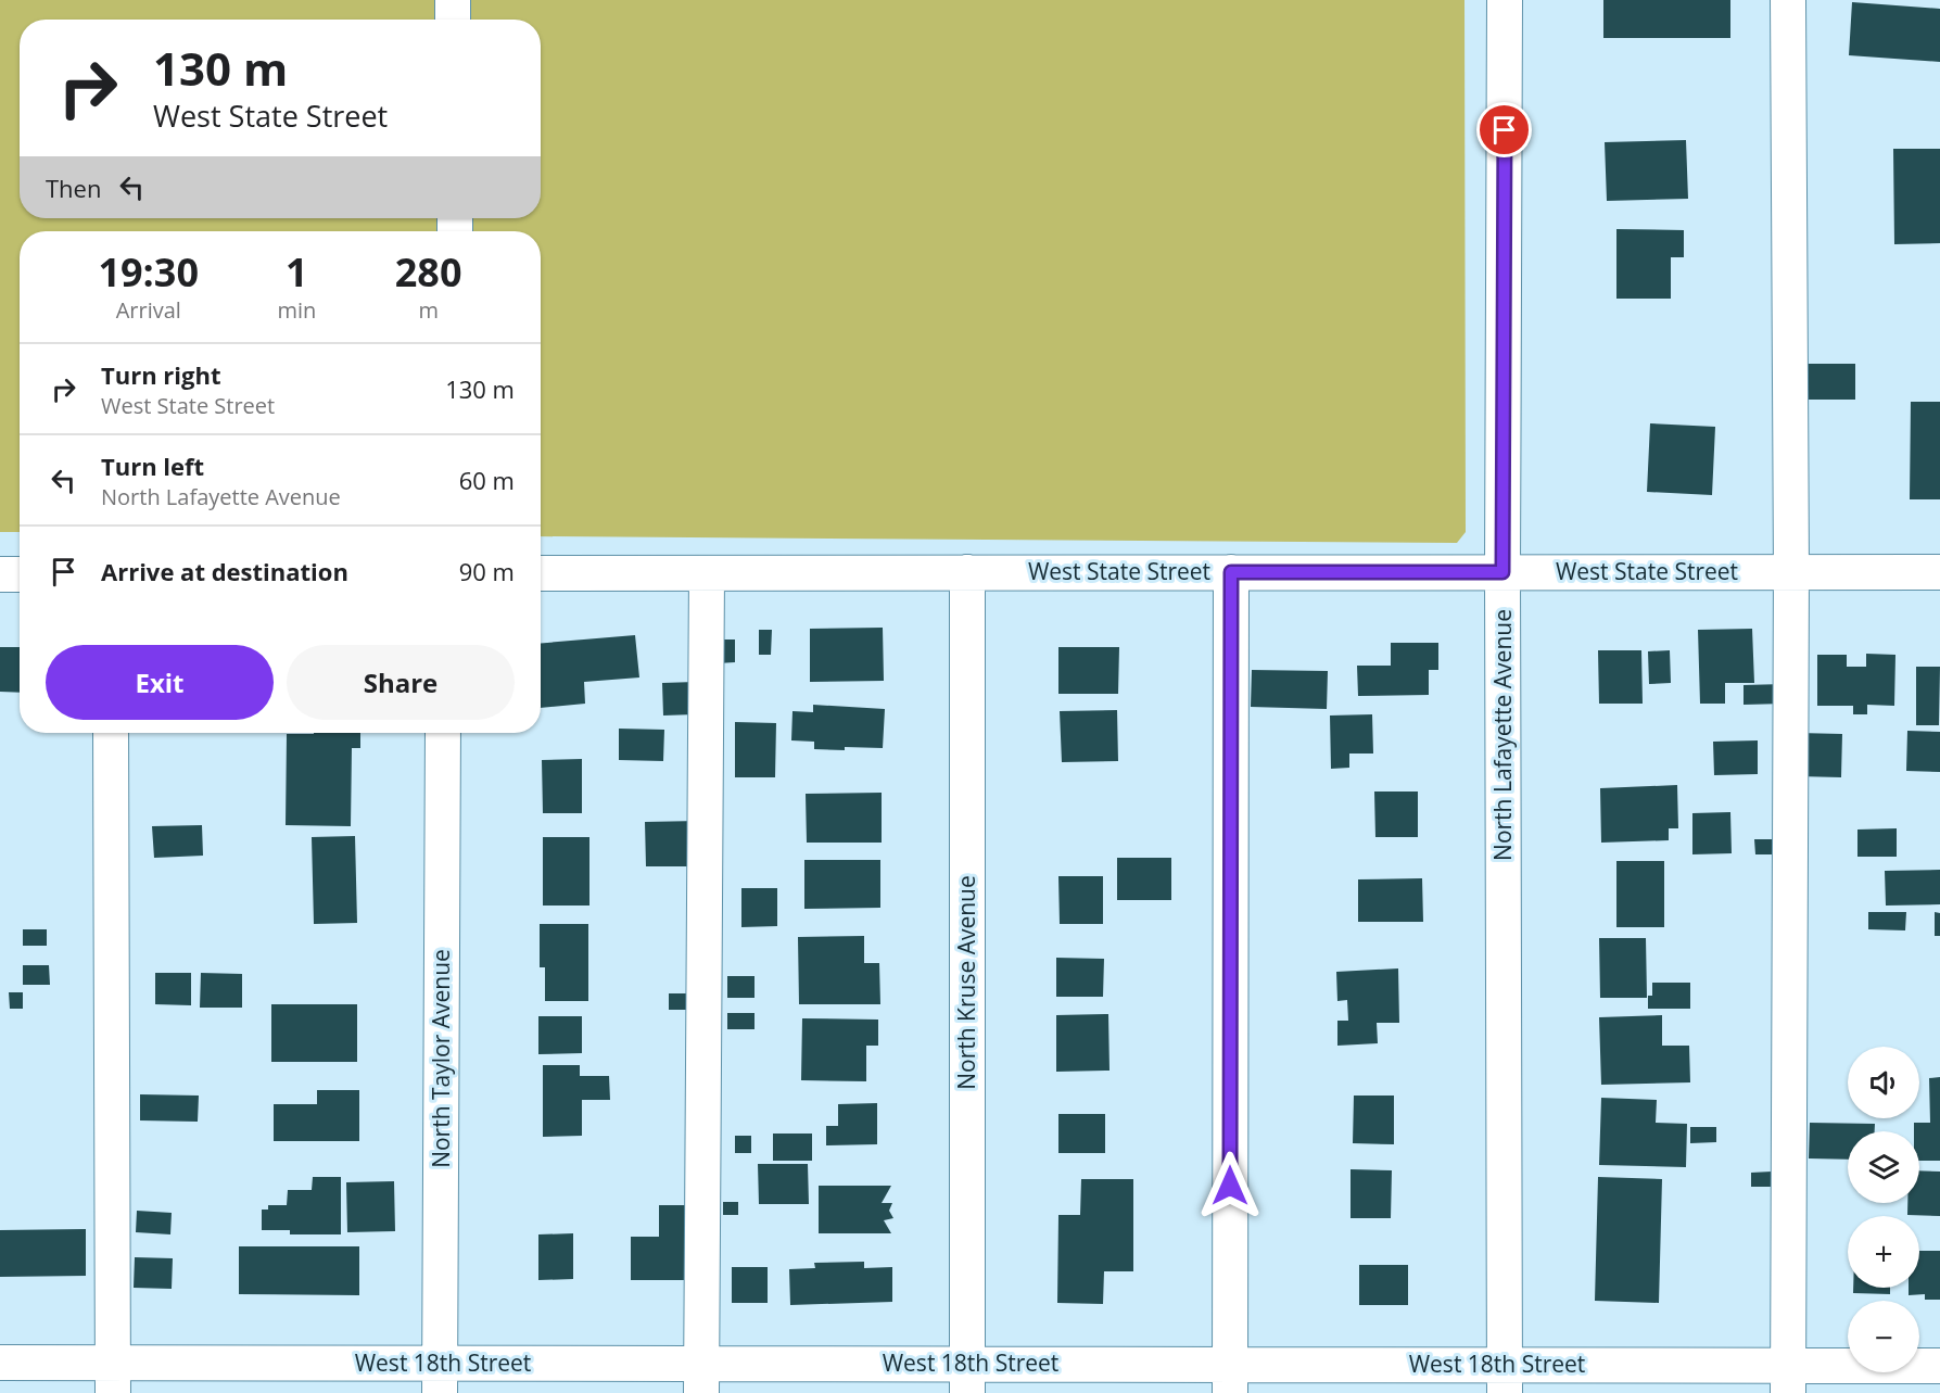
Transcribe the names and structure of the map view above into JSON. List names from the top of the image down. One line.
{"streets":{"street":["West State Street","North Lafayette Avenue","North Kruse Avenue","North Taylor Avenue","West 18th Street"]},"crossings":[["West State Street","North Lafayette Avenue"],["West State Street","North Kruse Avenue"],["North Lafayette Avenue","West 18th Street"],["North Kruse Avenue","West 18th Street"],["North Taylor Avenue","West 18th Street"]],"page":{"turn":["130 m","West State Street"],"then":"Then","eta":["19:30","Arrival","1","min","280","m"],"list":[{"name":"Turn right","note":"West State Street","value":"130 m"},{"name":"Turn left","note":"North Lafayette Avenue","value":"60 m"},{"name":"Arrive at destination","value":"90 m"}],"buttons":["Exit","Share"],"map_buttons":["+","−"]}}
